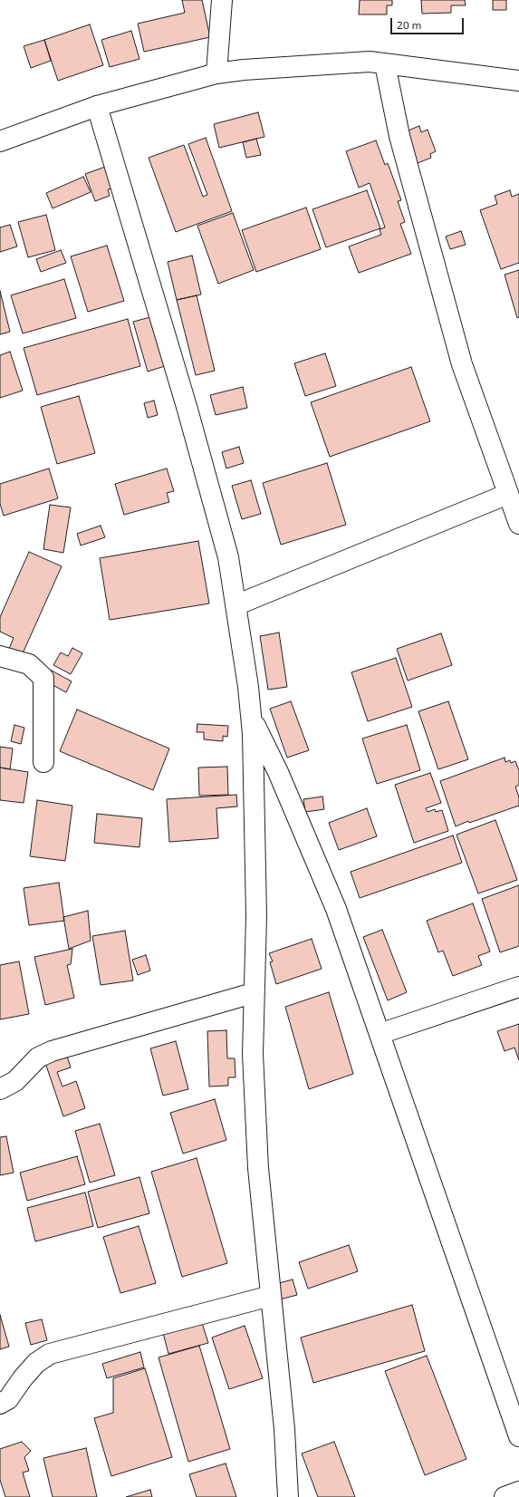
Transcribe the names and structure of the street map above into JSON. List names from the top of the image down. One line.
{"scale_bar":"20 m"}
